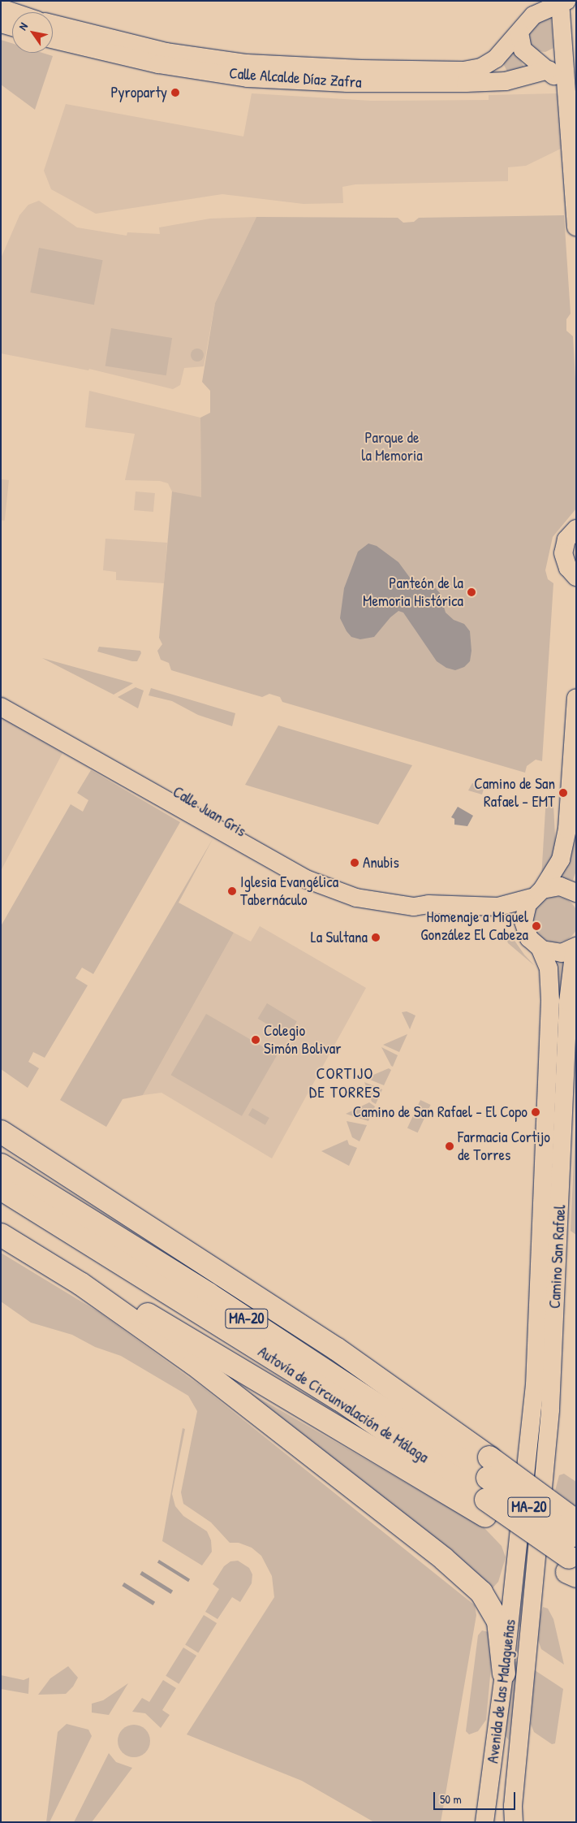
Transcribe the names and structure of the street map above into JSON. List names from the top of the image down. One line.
{"streets":{"highway":["MA-20","Autovía de Circunvalación de Málaga"],"main road":["Calle Alcalde Díaz Zafra","Calle Juan Gris","Camino San Rafael","Avenida de las Malagueñas"]},"crossings":[["Calle Juan Gris","Camino San Rafael"],["Camino San Rafael","Avenida de las Malagueñas"]],"districts":["CORTIJO DE TORRES"],"parks":["Parque de la Memoria"],"places":["Pyroparty","Panteón de la Memoria Histórica","Camino de San Rafael - EMT","Anubis","Iglesia Evangélica Tabernáculo","Homenaje a Miguel González El Cabeza","La Sultana","Colegio Simón Bolivar","Camino de San Rafael - El Copo","Farmacia Cortijo de Torres"],"scale_bar":"50 m","north":"top left"}
